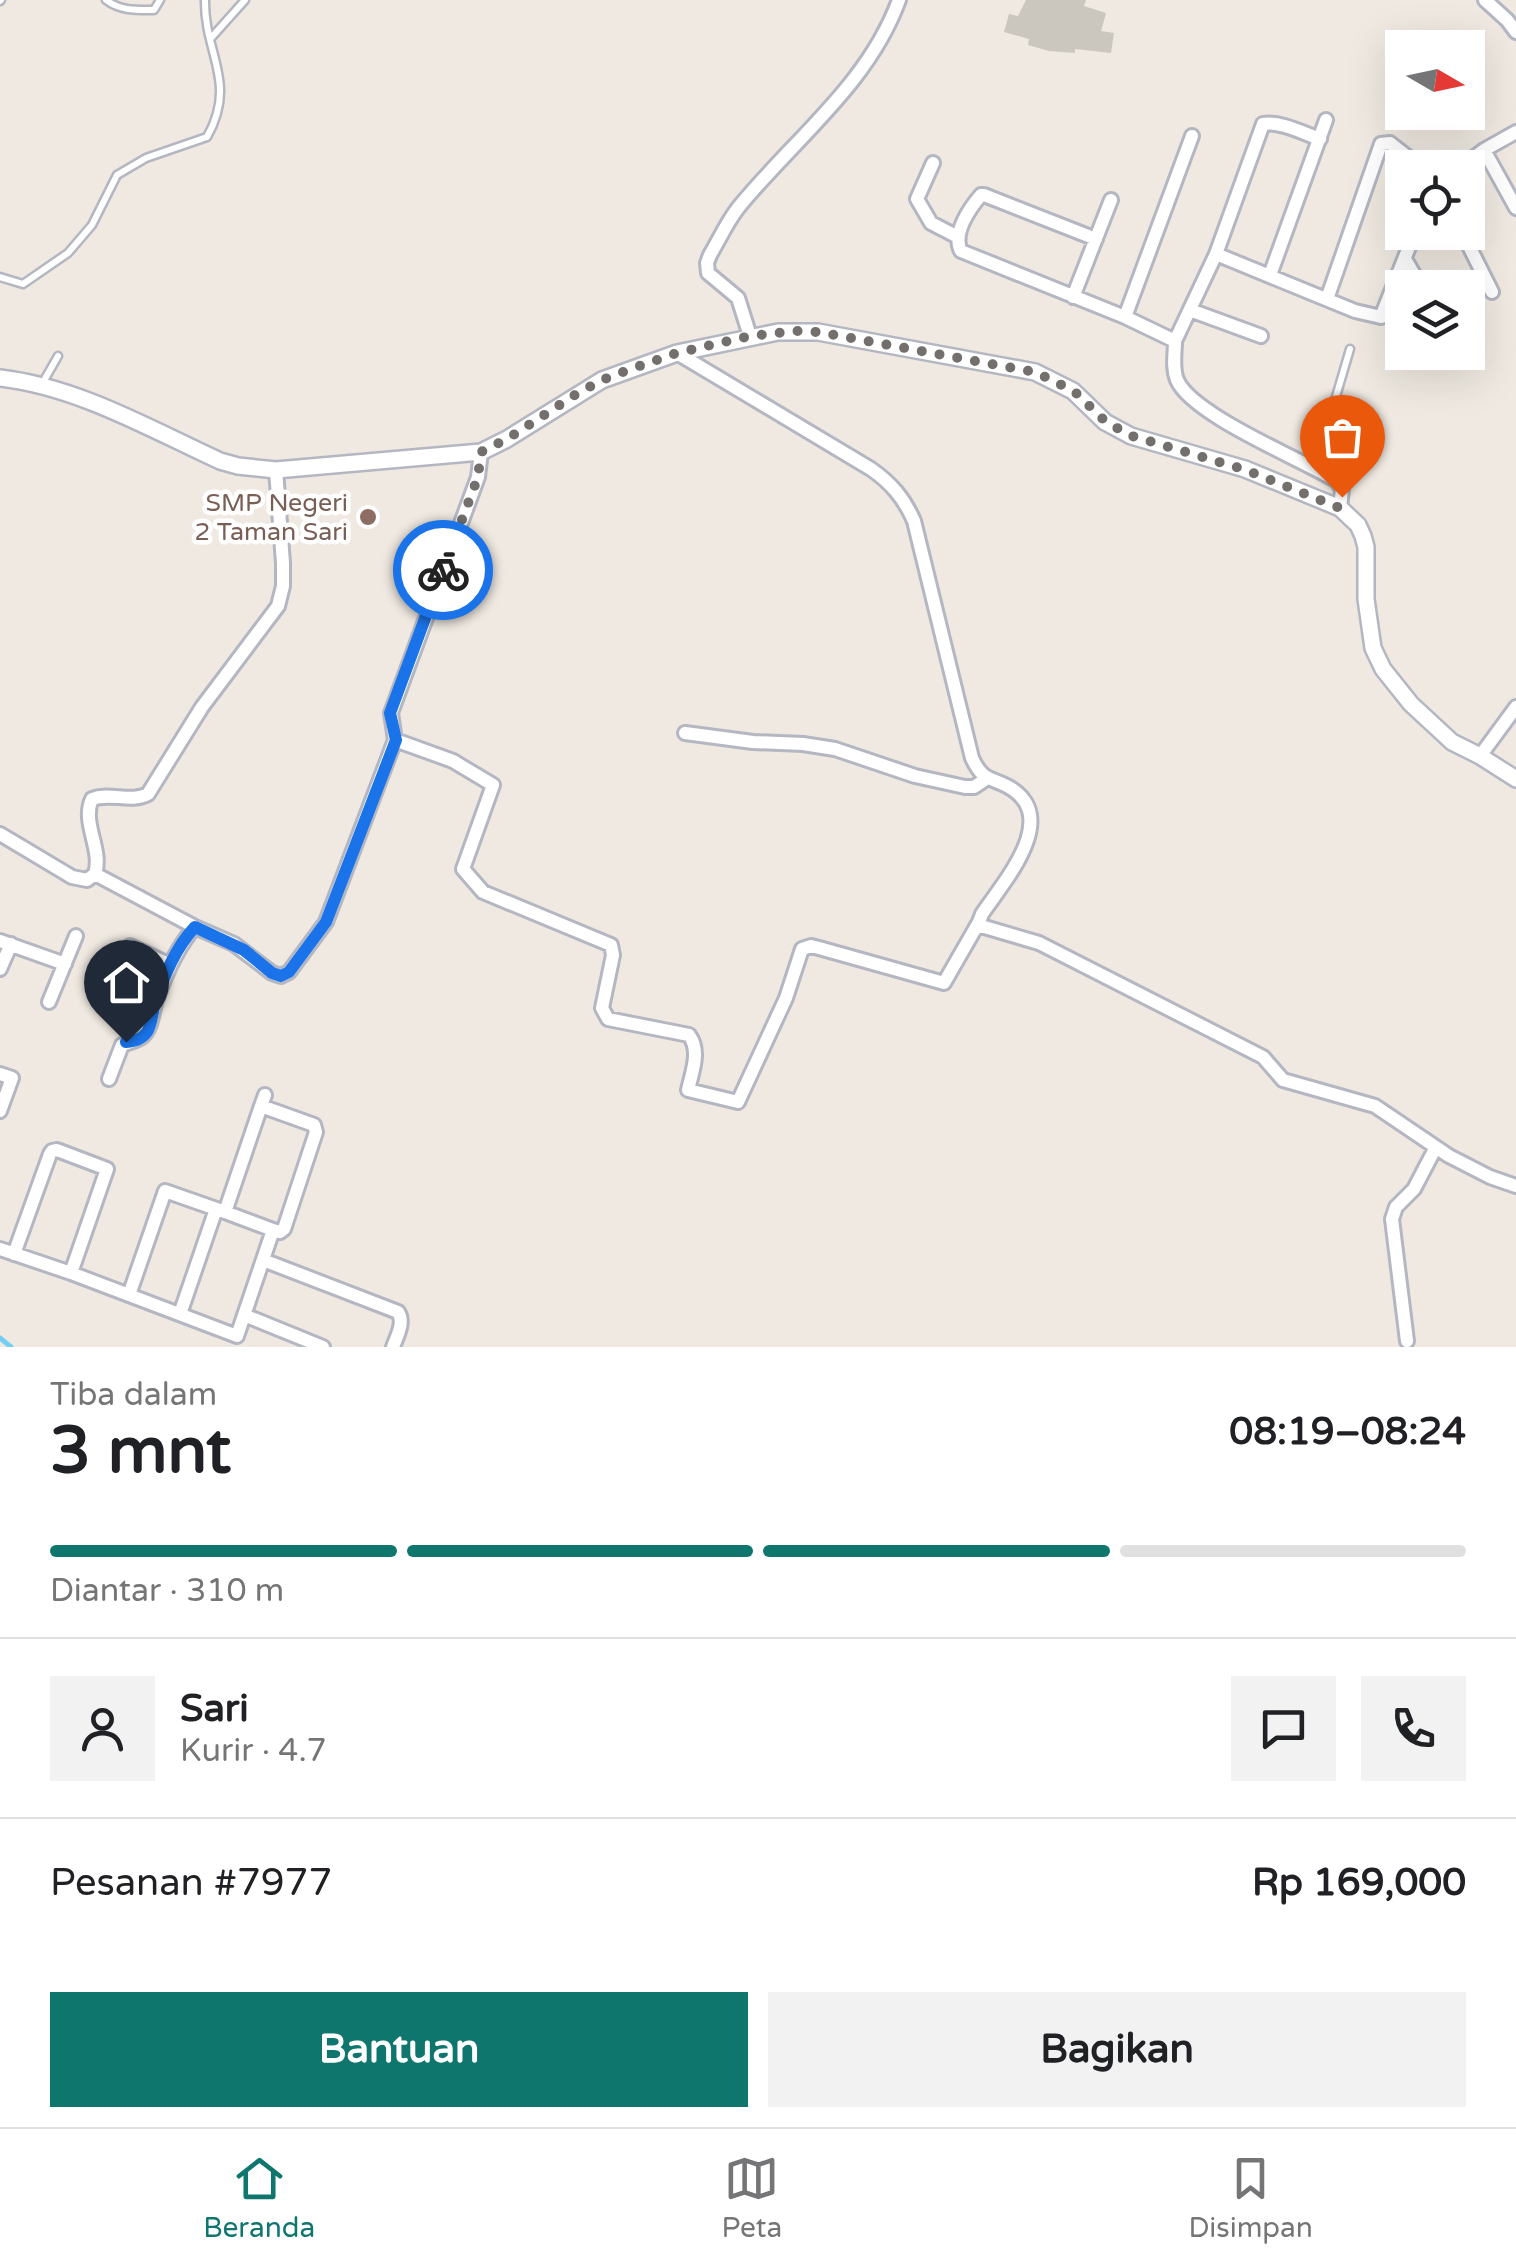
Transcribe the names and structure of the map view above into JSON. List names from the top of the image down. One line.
{"places":["SMP Negeri 2 Taman Sari"],"north":"right","page":{"heading":["3 mnt","Tiba dalam","08:19–08:24"],"panel":["Sari","Kurir · 4.7","Pesanan #7977","Rp 169,000"],"bar":"Diantar · 310 m","buttons":["Bantuan","Bagikan"],"tabs":["Beranda","Peta","Disimpan"]}}
